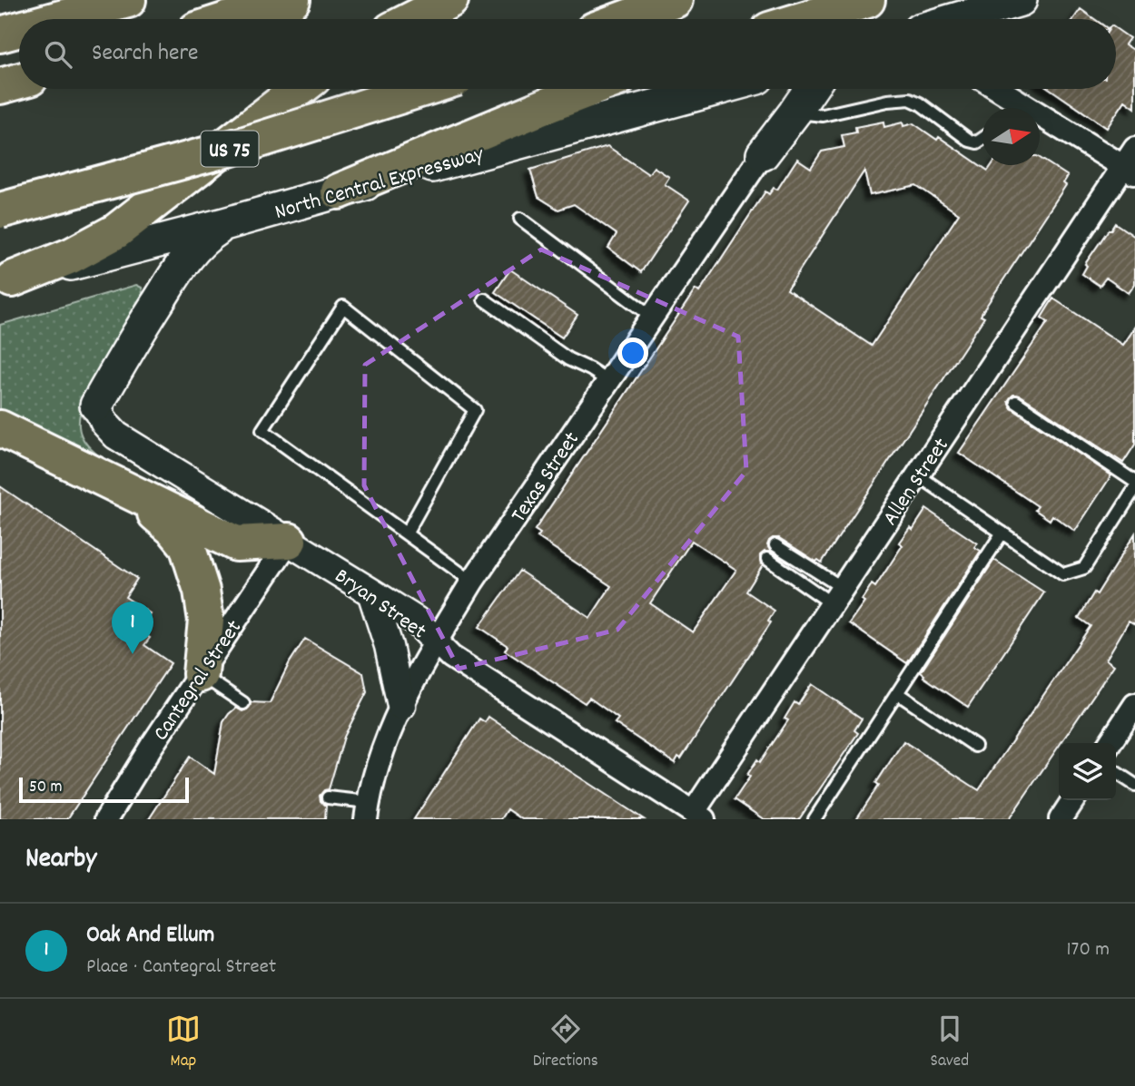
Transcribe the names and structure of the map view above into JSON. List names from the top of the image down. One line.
{"streets":{"main road":["US 75","North Central Expressway"],"street":["Texas Street","Allen Street","Bryan Street","Cantegral Street"]},"crossings":[["Texas Street","Bryan Street"],["Allen Street","Bryan Street"],["Bryan Street","Cantegral Street"]],"scale_bar":"50 m","north":"right","page":{"search":"Search here","pins":"1","scale":"50 m","heading":"Nearby","list":[{"mark":"1","name":"Oak And Ellum","note":"Place · Cantegral Street","value":"170 m"}],"nav":["Map","Directions","Saved"]}}
